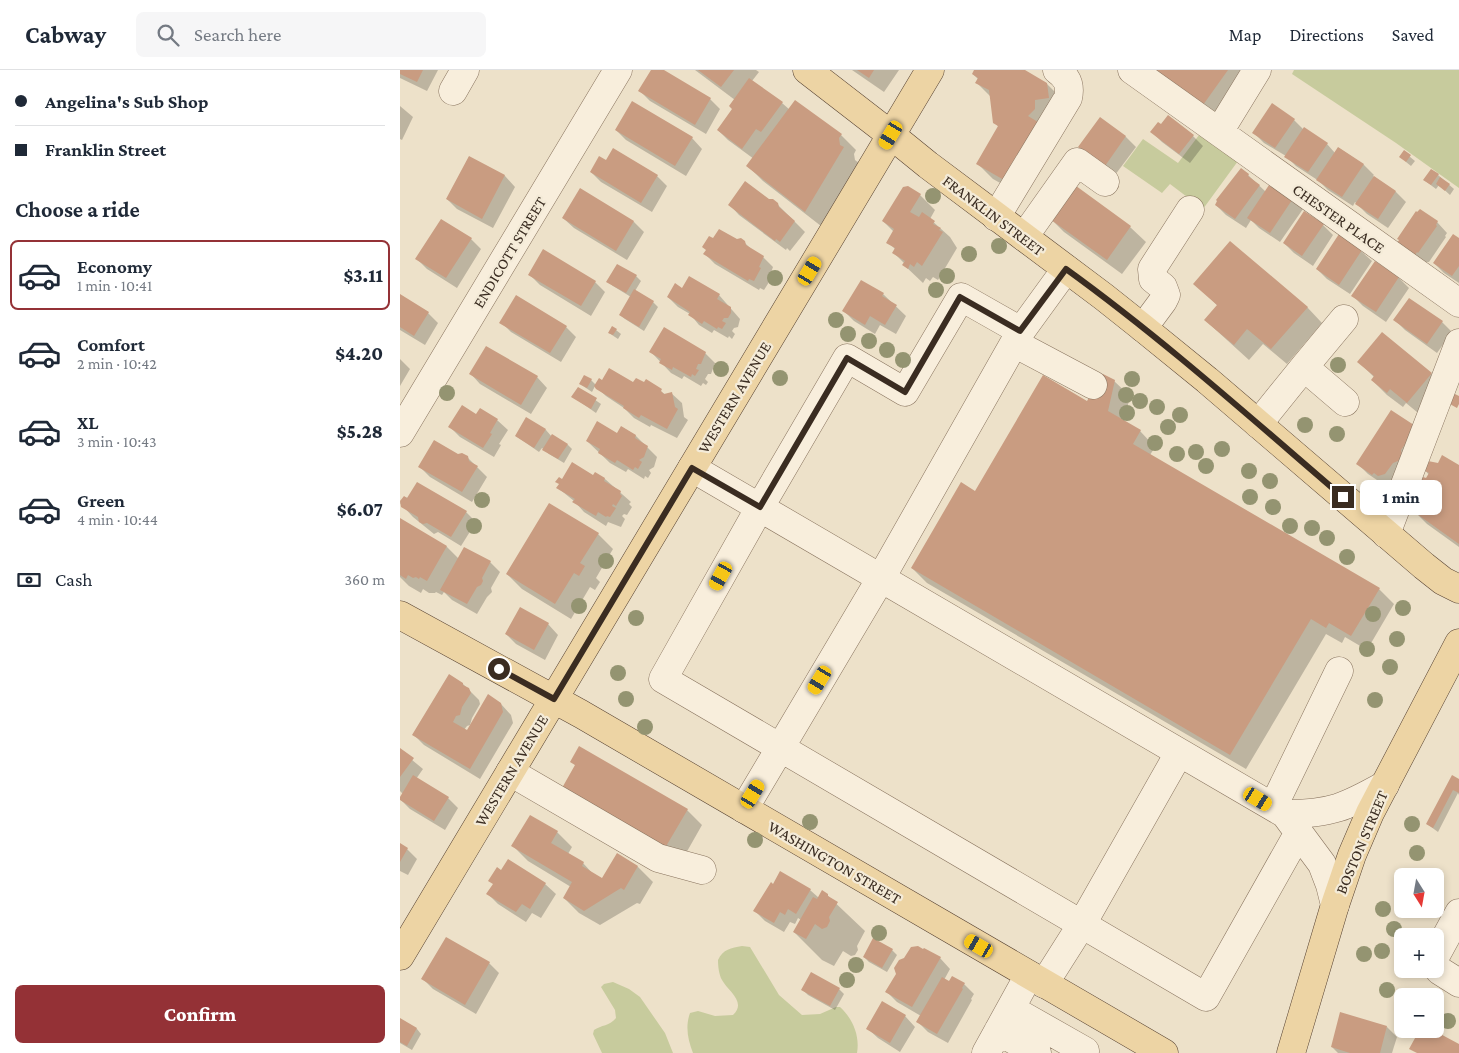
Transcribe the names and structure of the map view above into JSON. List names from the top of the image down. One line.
{"streets":{"main road":["FRANKLIN STREET","WESTERN AVENUE","BOSTON STREET","WASHINGTON STREET"],"street":["CHESTER PLACE","ENDICOTT STREET"]},"crossings":[["FRANKLIN STREET","WESTERN AVENUE"],["WESTERN AVENUE","WASHINGTON STREET"]],"north":"bottom","page":{"header":"Cabway","search":"Search here","nav":["Map","Directions","Saved"],"banner":["Angelina's Sub Shop","Franklin Street"],"heading":"Choose a ride","list":[{"name":"Economy","note":"1 min · 10:41","value":"$3.11"},{"name":"Comfort","note":"2 min · 10:42","value":"$4.20"},{"name":"XL","note":"3 min · 10:43","value":"$5.28"},{"name":"Green","note":"4 min · 10:44","value":"$6.07"}],"bubble":"1 min","pay":["Cash","360 m"],"map_buttons":["+","−"],"buttons":"Confirm"}}
